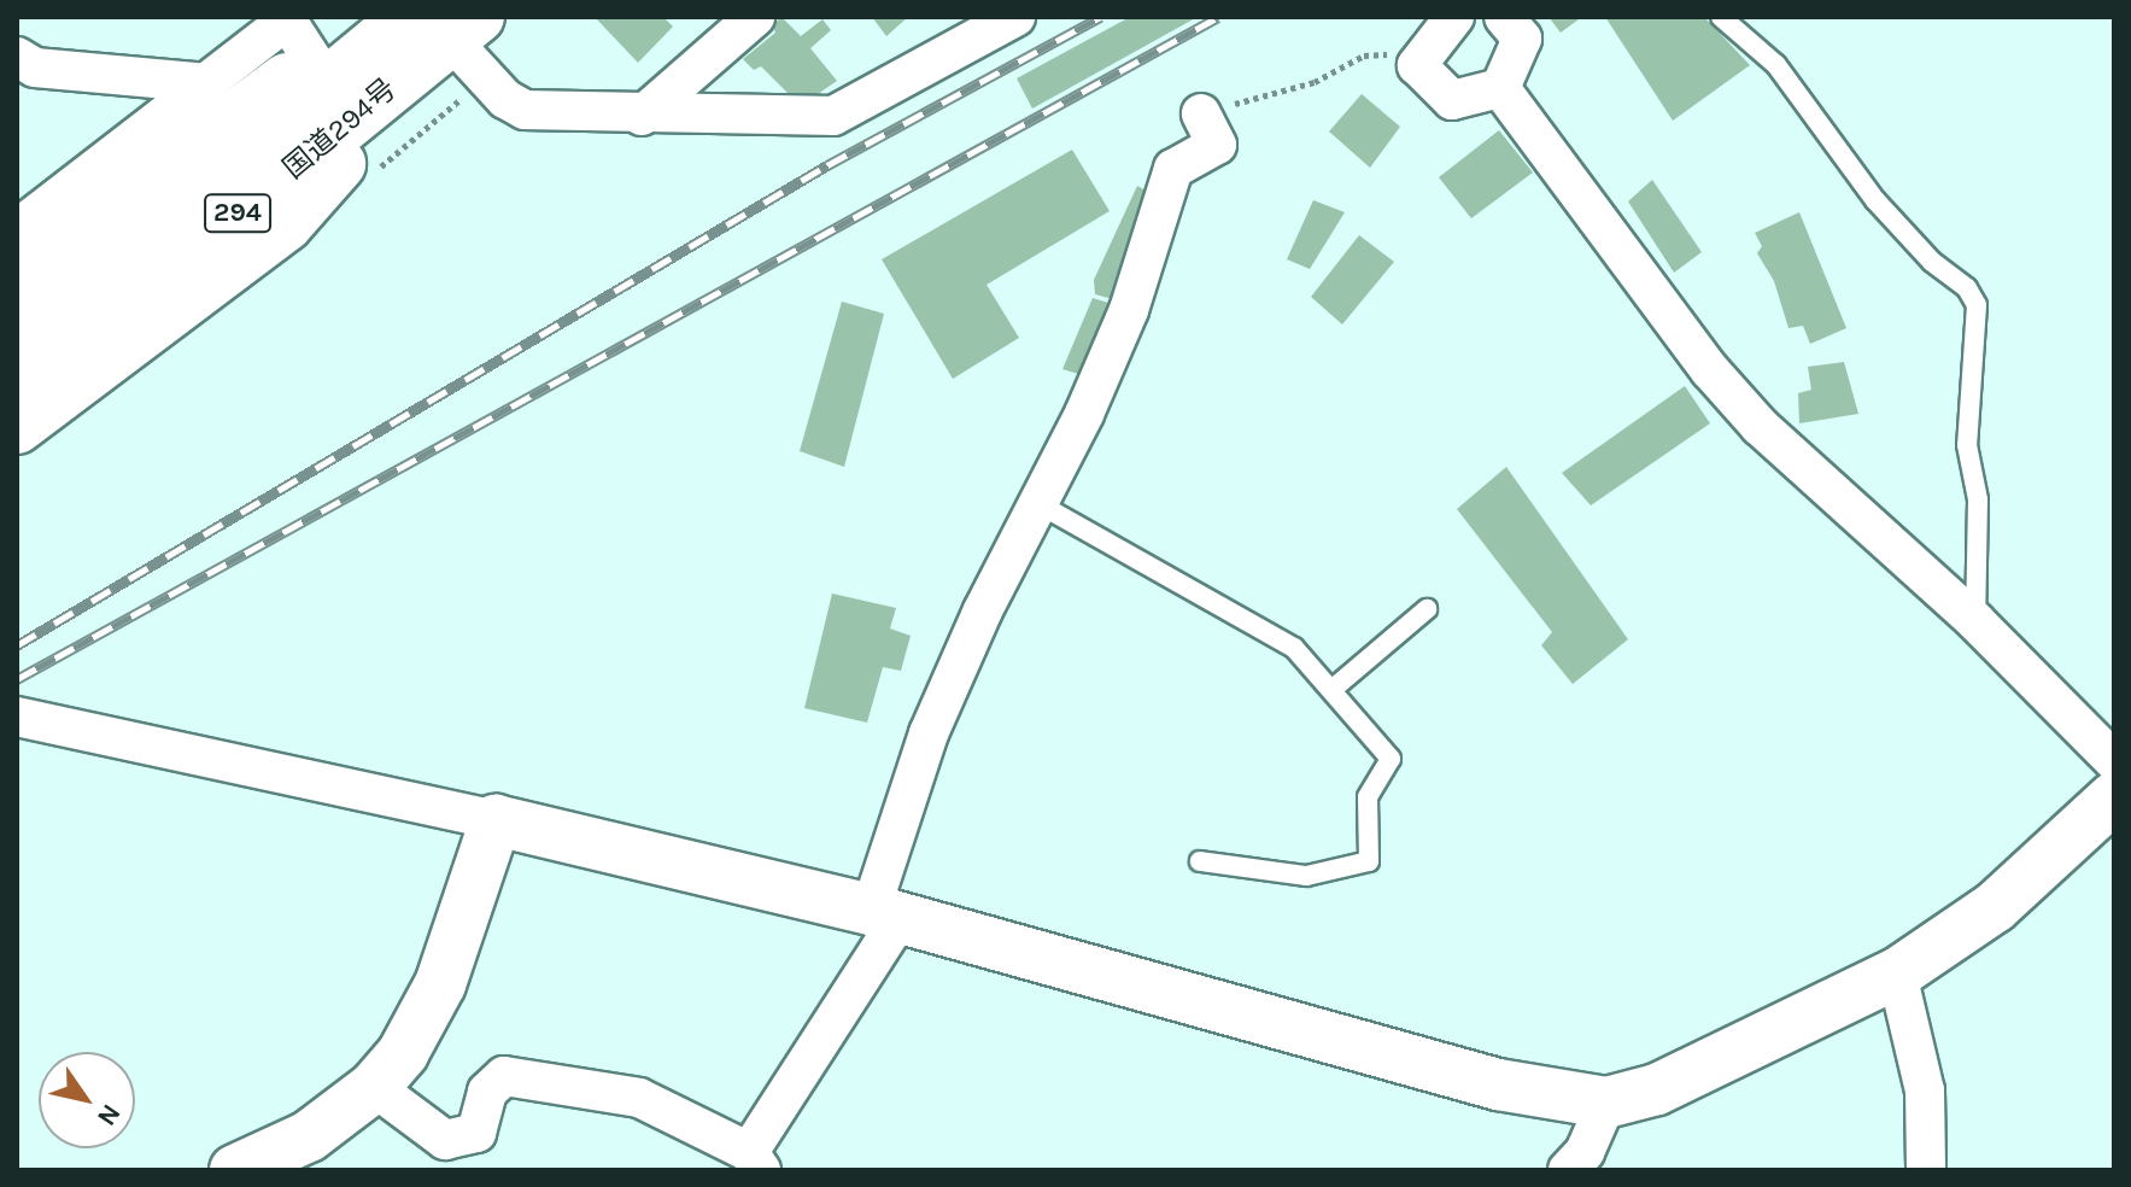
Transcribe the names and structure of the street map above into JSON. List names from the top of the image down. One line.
{"streets":{"highway":["国道294号","294"]},"north":"bottom right"}
